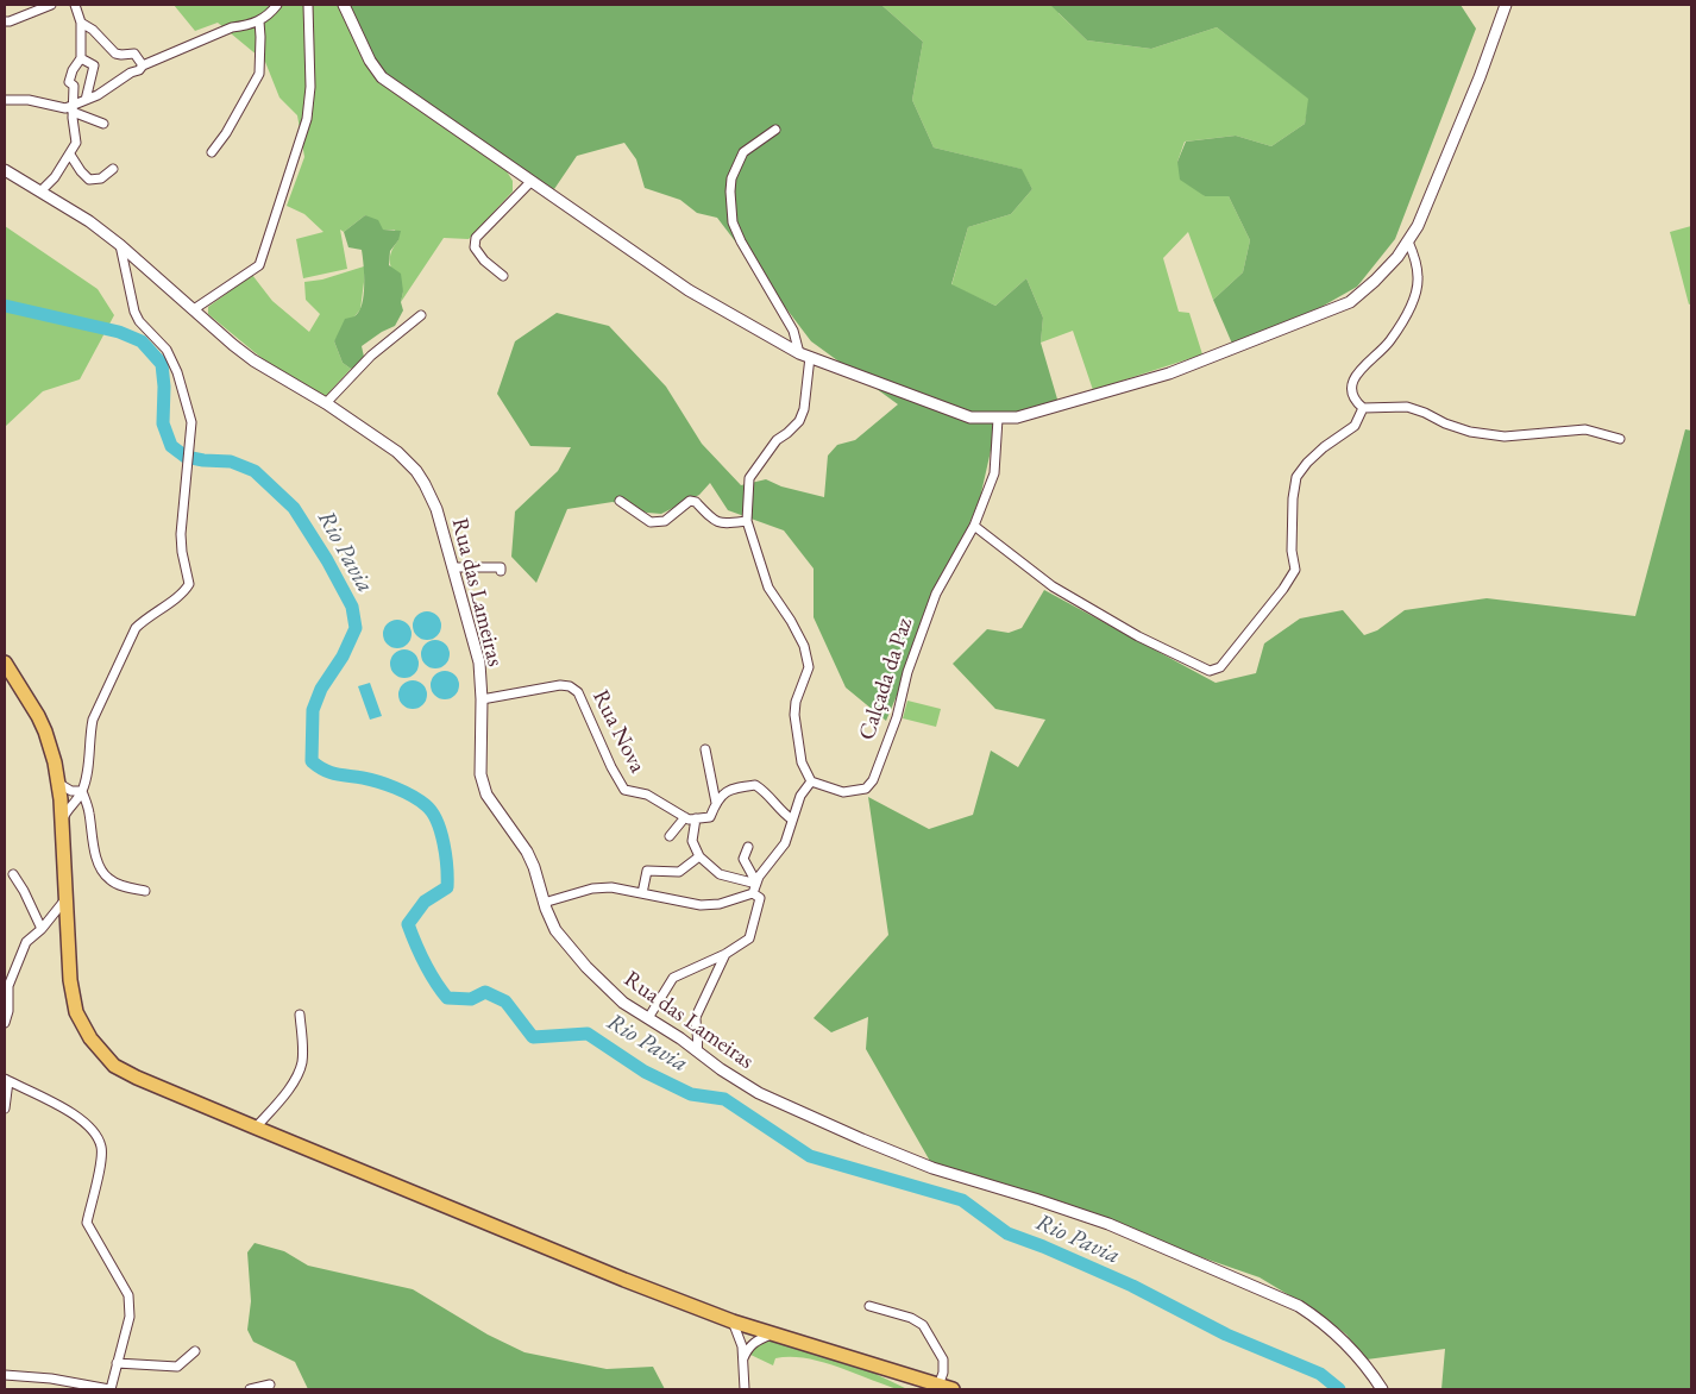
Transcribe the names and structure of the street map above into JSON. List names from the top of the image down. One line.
{"streets":{"street":["Rua das Lameiras","Calçada da Paz","Rua Nova"]},"crossings":[["Rua das Lameiras","Rua Nova"]],"water":["Rio Pavia"]}
